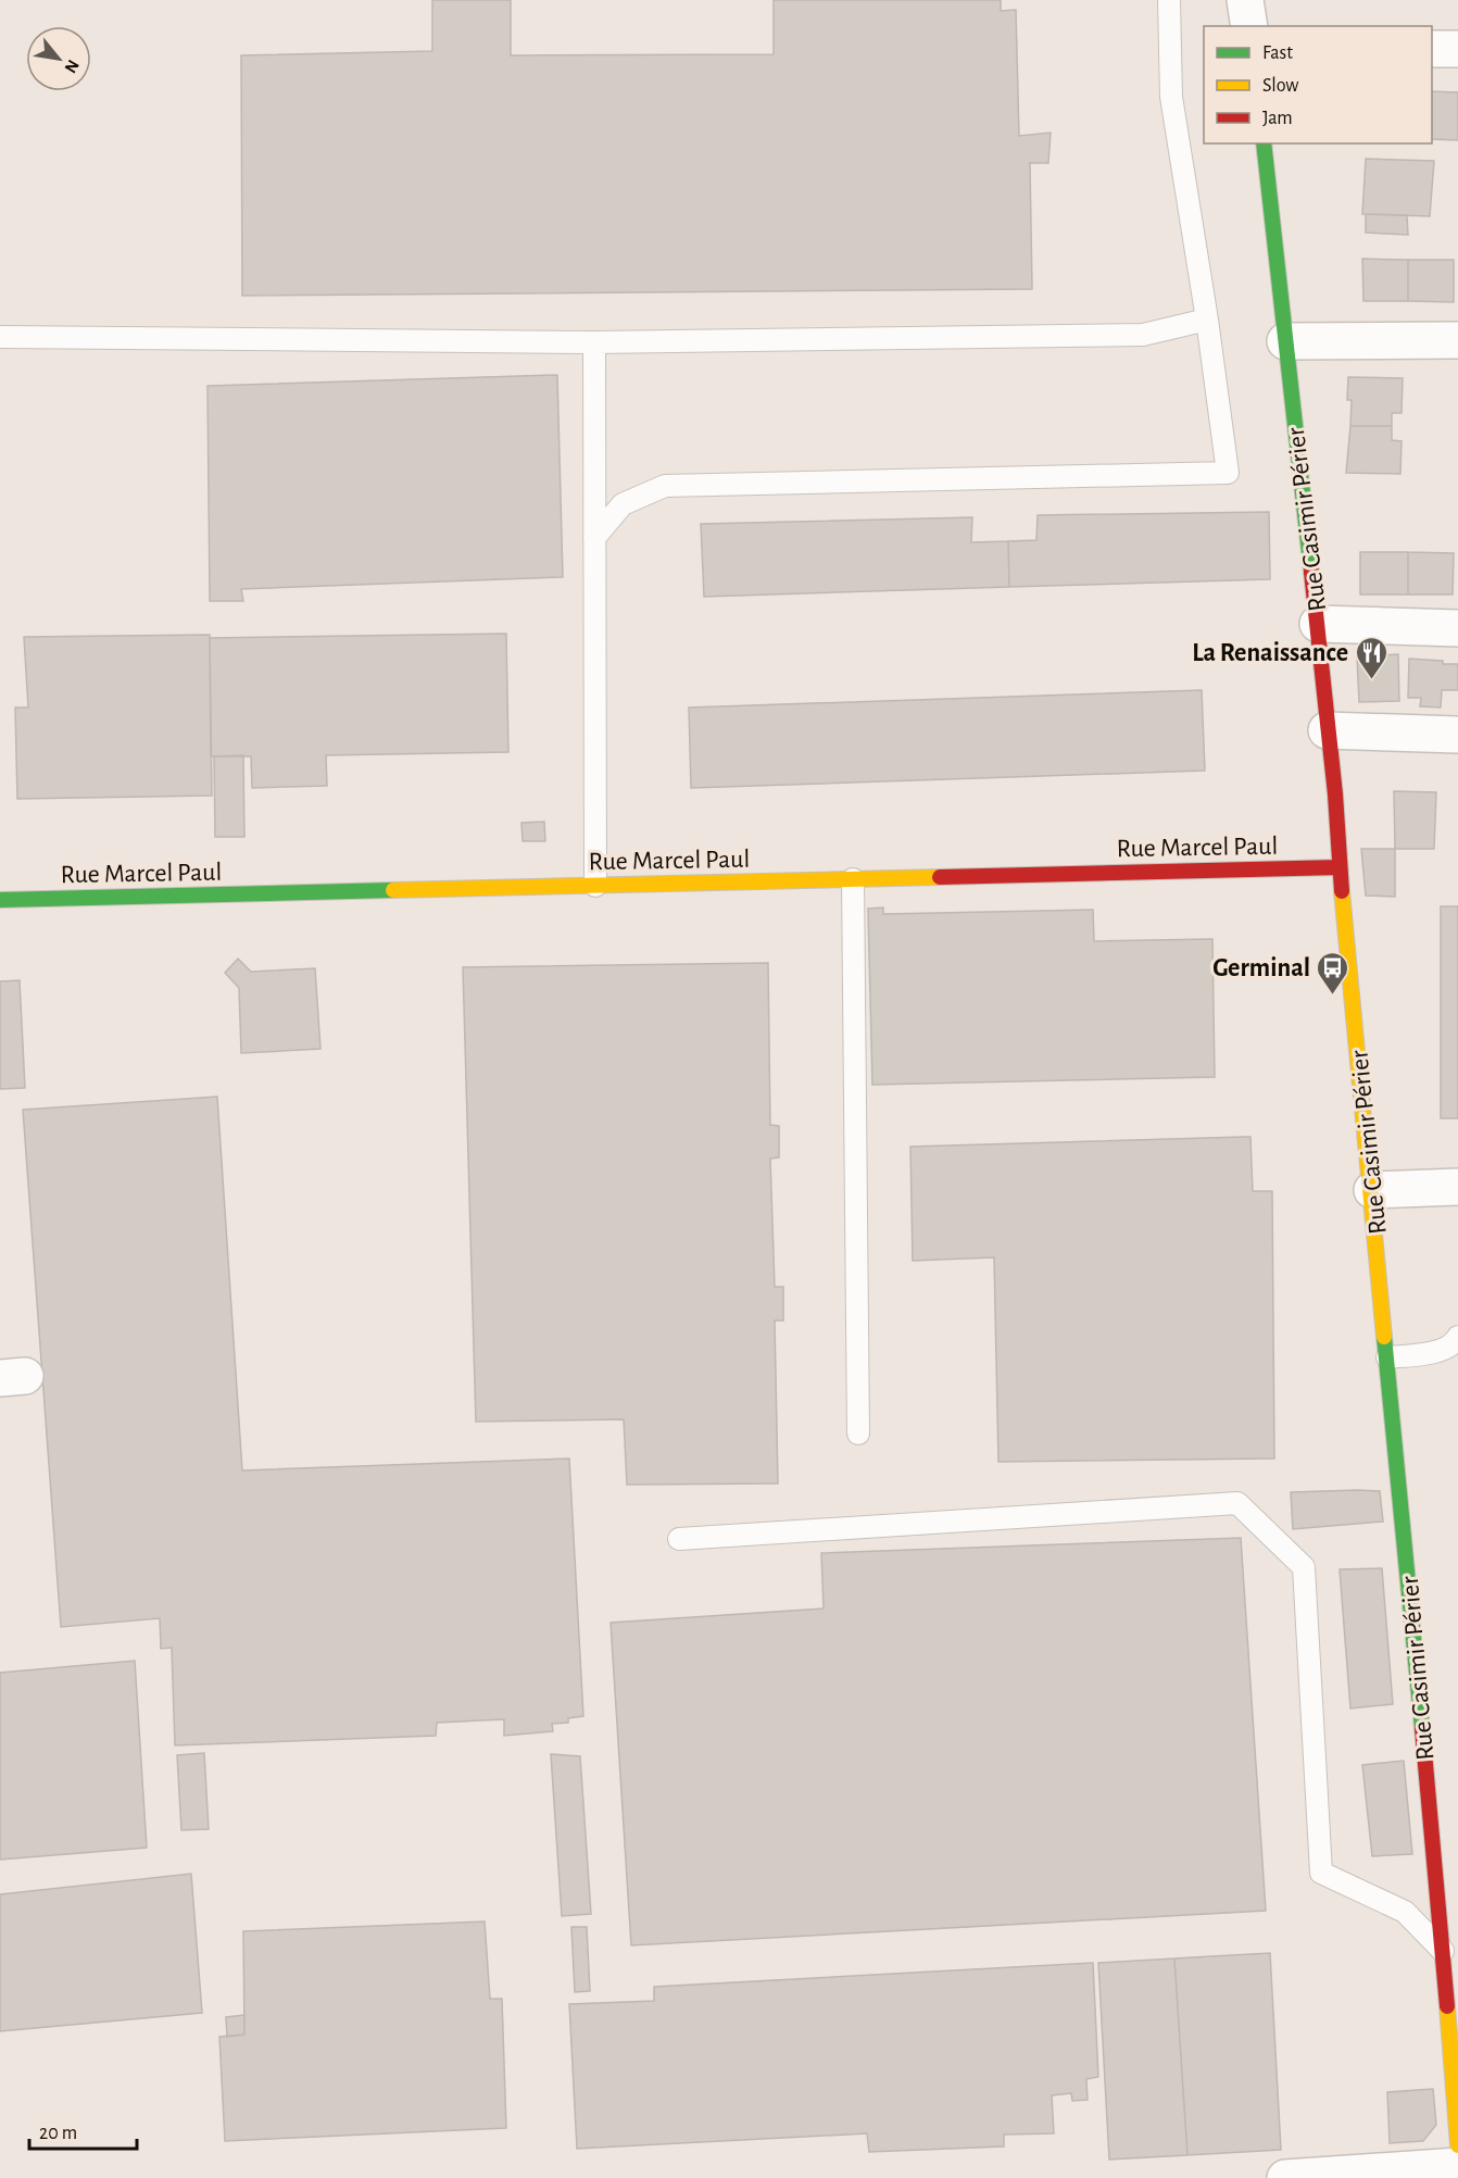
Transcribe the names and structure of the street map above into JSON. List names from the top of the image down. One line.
{"streets":{"street":["Rue Casimir Périer","Rue Marcel Paul"]},"crossings":[["Rue Casimir Périer","Rue Marcel Paul"]],"places":{"restaurant":["La Renaissance"],"bus stop":["Germinal"]},"legend":["Fast","Slow","Jam"],"scale_bar":"20 m","north":"bottom right"}
